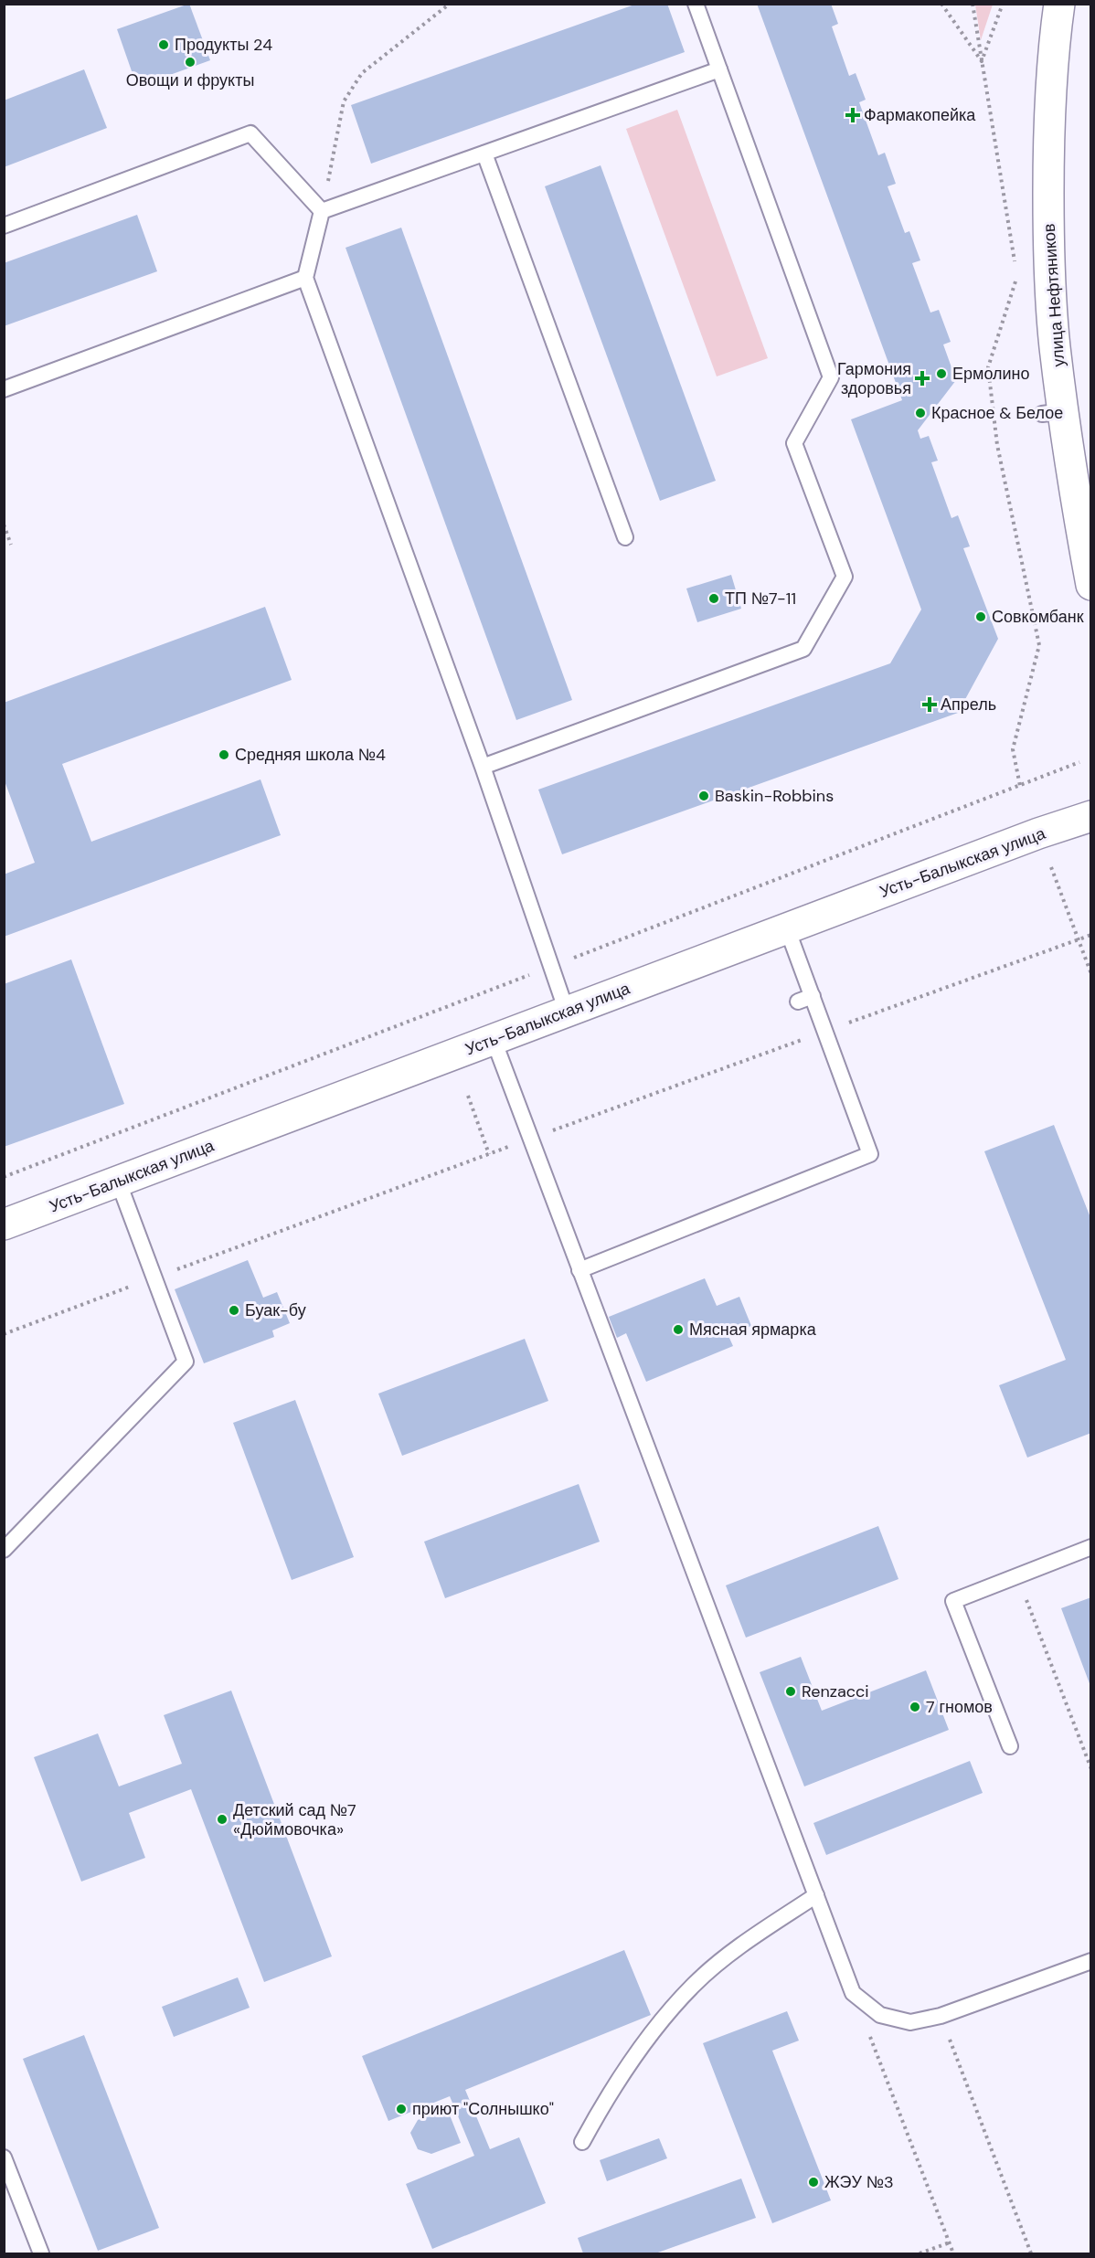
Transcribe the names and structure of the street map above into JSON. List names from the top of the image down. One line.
{"streets":{"street":["улица Нефтяников","Усть-Балыкская улица"]},"places":{"other":["Продукты 24","Овощи и фрукты","Ермолино","Красное & Белое","ТП №7-11","Совкомбанк","Средняя школа №4","Baskin-Robbins","Буак-бу","Мясная ярмарка","Renzacci","7 гномов","Детский сад №7 «Дюймовочка»","приют \"Солнышко\"","ЖЭУ №3"],"health":["Фармакопейка","Гармония здоровья","Апрель"]}}
